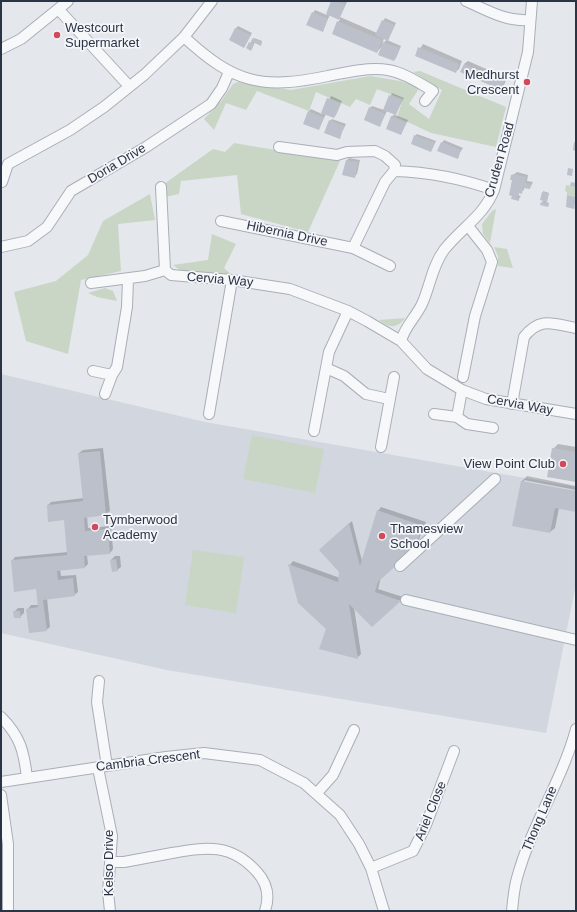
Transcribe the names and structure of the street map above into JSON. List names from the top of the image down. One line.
{"streets":{"street":["Cruden Road","Doria Drive","Hibernia Drive","Cervia Way","Cambria Crescent","Ariel Close","Thong Lane","Kelso Drive"]},"crossings":[["Cruden Road","Cervia Way"],["Cambria Crescent","Ariel Close"],["Cambria Crescent","Kelso Drive"]],"places":["Westcourt Supermarket","Medhurst Crescent","View Point Club","Tymberwood Academy","Thamesview School"]}
